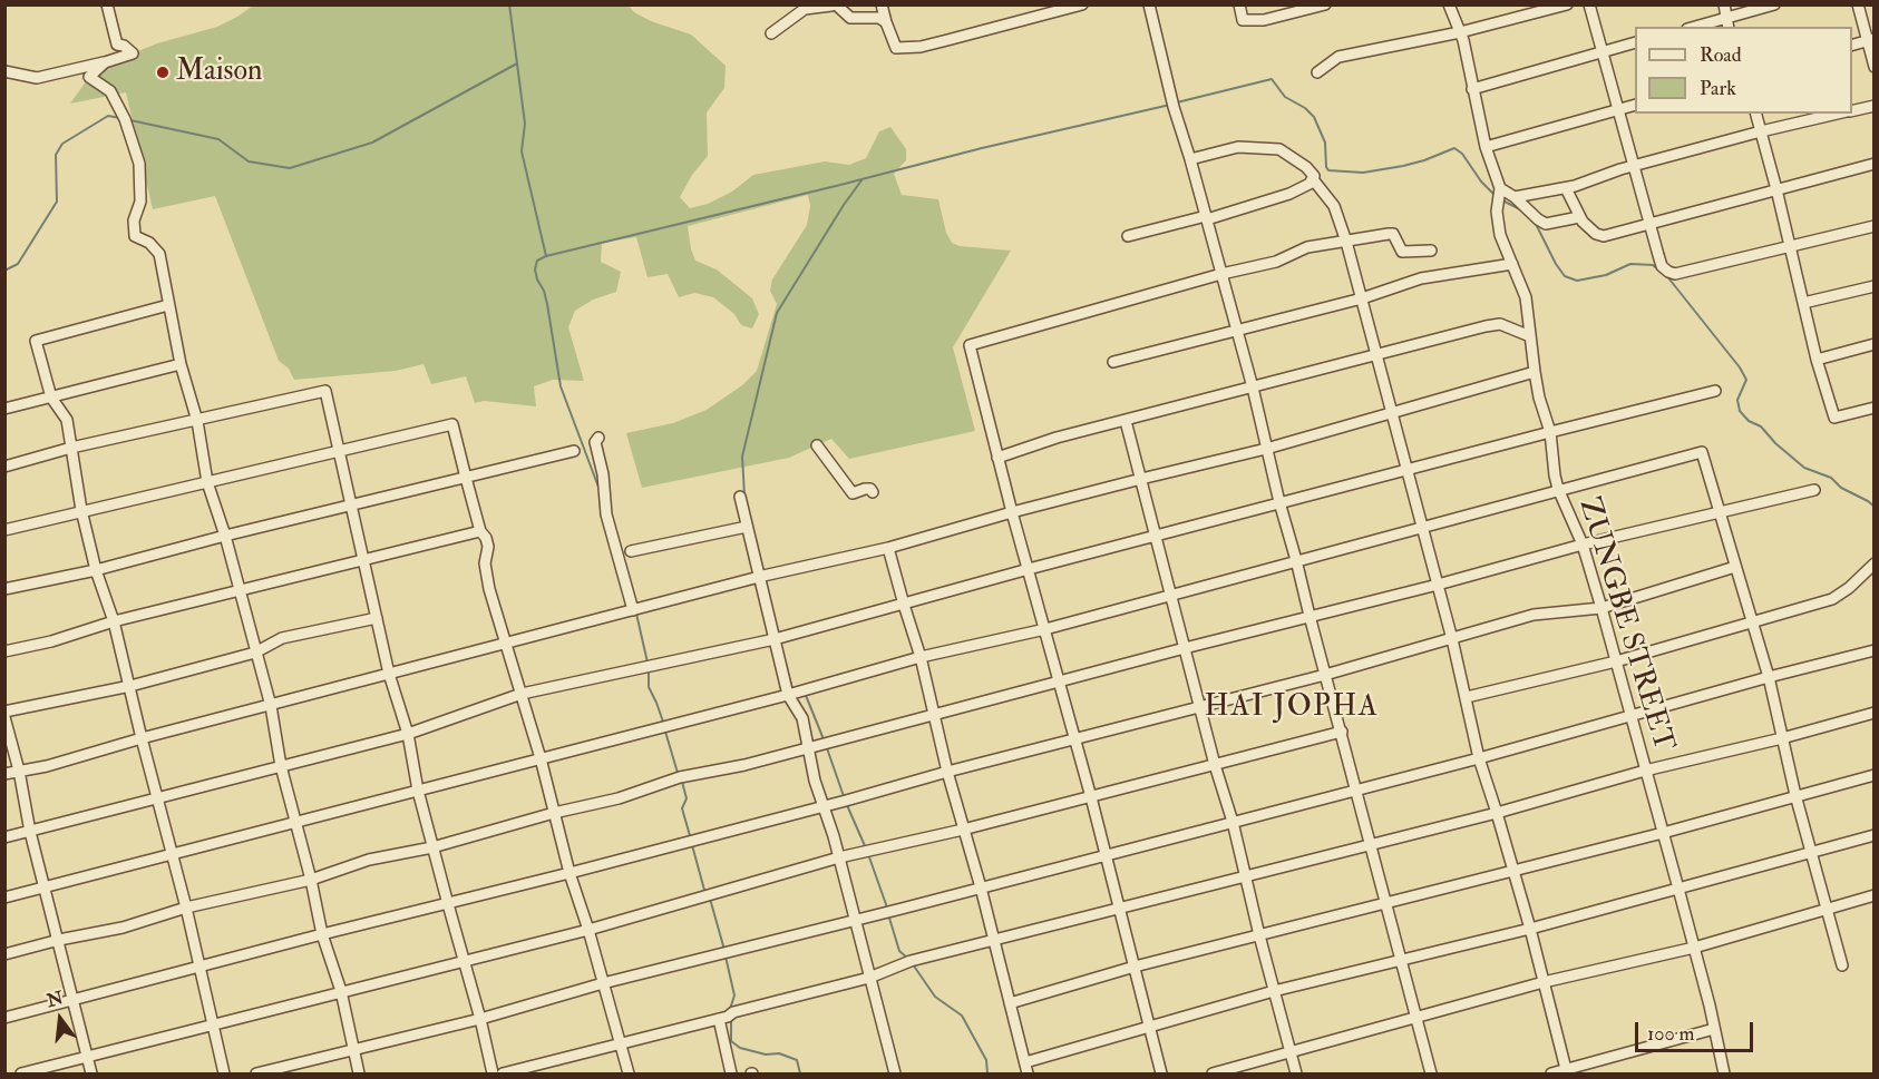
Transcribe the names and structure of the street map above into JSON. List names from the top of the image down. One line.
{"streets":{"street":["ZUNGBE STREET"]},"districts":["HAI JOPHA"],"places":["Maison"],"legend":["Road","Park"],"scale_bar":"100 m","north":"top"}
